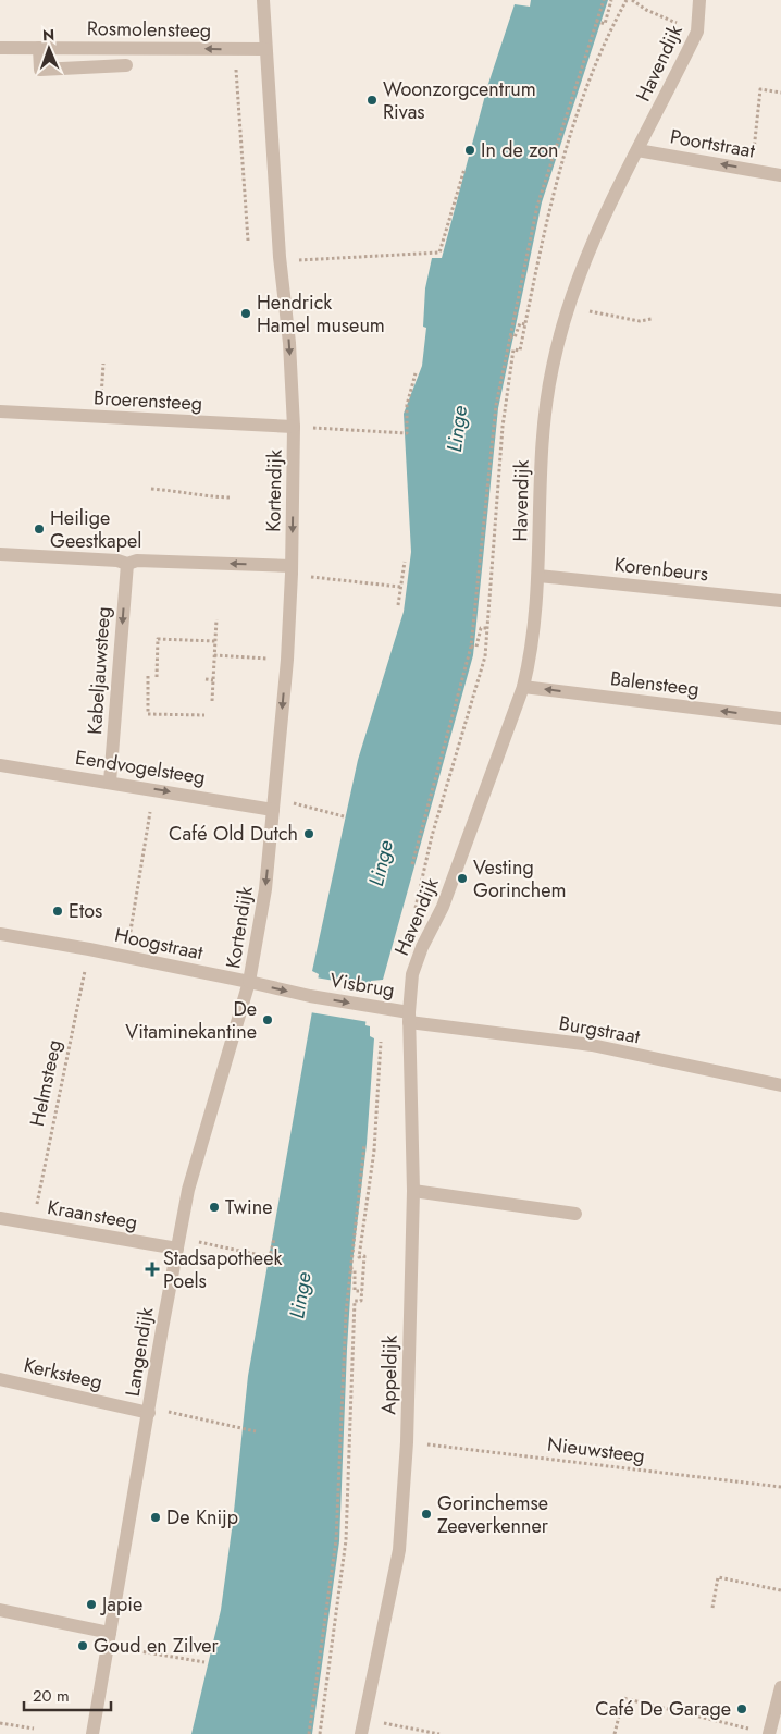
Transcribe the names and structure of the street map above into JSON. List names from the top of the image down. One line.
{"streets":{"street":["Rosmolensteeg","Havendijk","Poortstraat","Broerensteeg","Kortendijk","Korenbeurs","Kabeljauwsteeg","Balensteeg","Eendvogelsteeg","Hoogstraat","Visbrug","Burgstraat","Kraansteeg","Langendijk","Kerksteeg","Appeldijk"],"path":["Helmsteeg","Nieuwsteeg"]},"crossings":[["Rosmolensteeg","Kortendijk"],["Havendijk","Poortstraat"],["Havendijk","Korenbeurs"],["Havendijk","Balensteeg"],["Havendijk","Visbrug"],["Havendijk","Burgstraat"],["Havendijk","Appeldijk"],["Broerensteeg","Kortendijk"],["Kortendijk","Eendvogelsteeg"],["Kortendijk","Hoogstraat"],["Kortendijk","Langendijk"],["Kabeljauwsteeg","Eendvogelsteeg"],["Hoogstraat","Visbrug"],["Hoogstraat","Helmsteeg"],["Hoogstraat","Langendijk"],["Visbrug","Burgstraat"],["Visbrug","Appeldijk"],["Burgstraat","Appeldijk"],["Helmsteeg","Kraansteeg"],["Kraansteeg","Langendijk"],["Langendijk","Kerksteeg"],["Appeldijk","Nieuwsteeg"]],"one_way":["Rosmolensteeg","Poortstraat","Kortendijk","Kabeljauwsteeg","Balensteeg","Eendvogelsteeg","Visbrug"],"water":["Linge"],"places":{"other":["Woonzorgcentrum Rivas","In de zon","Hendrick Hamel museum","Heilige Geestkapel","Café Old Dutch","Vesting Gorinchem","Etos","De Vitaminekantine","Twine","Gorinchemse Zeeverkenner","De Knijp","Japie","Goud en Zilver","Café De Garage"],"health":["Stadsapotheek Poels"]},"scale_bar":"20 m","north":"top"}
